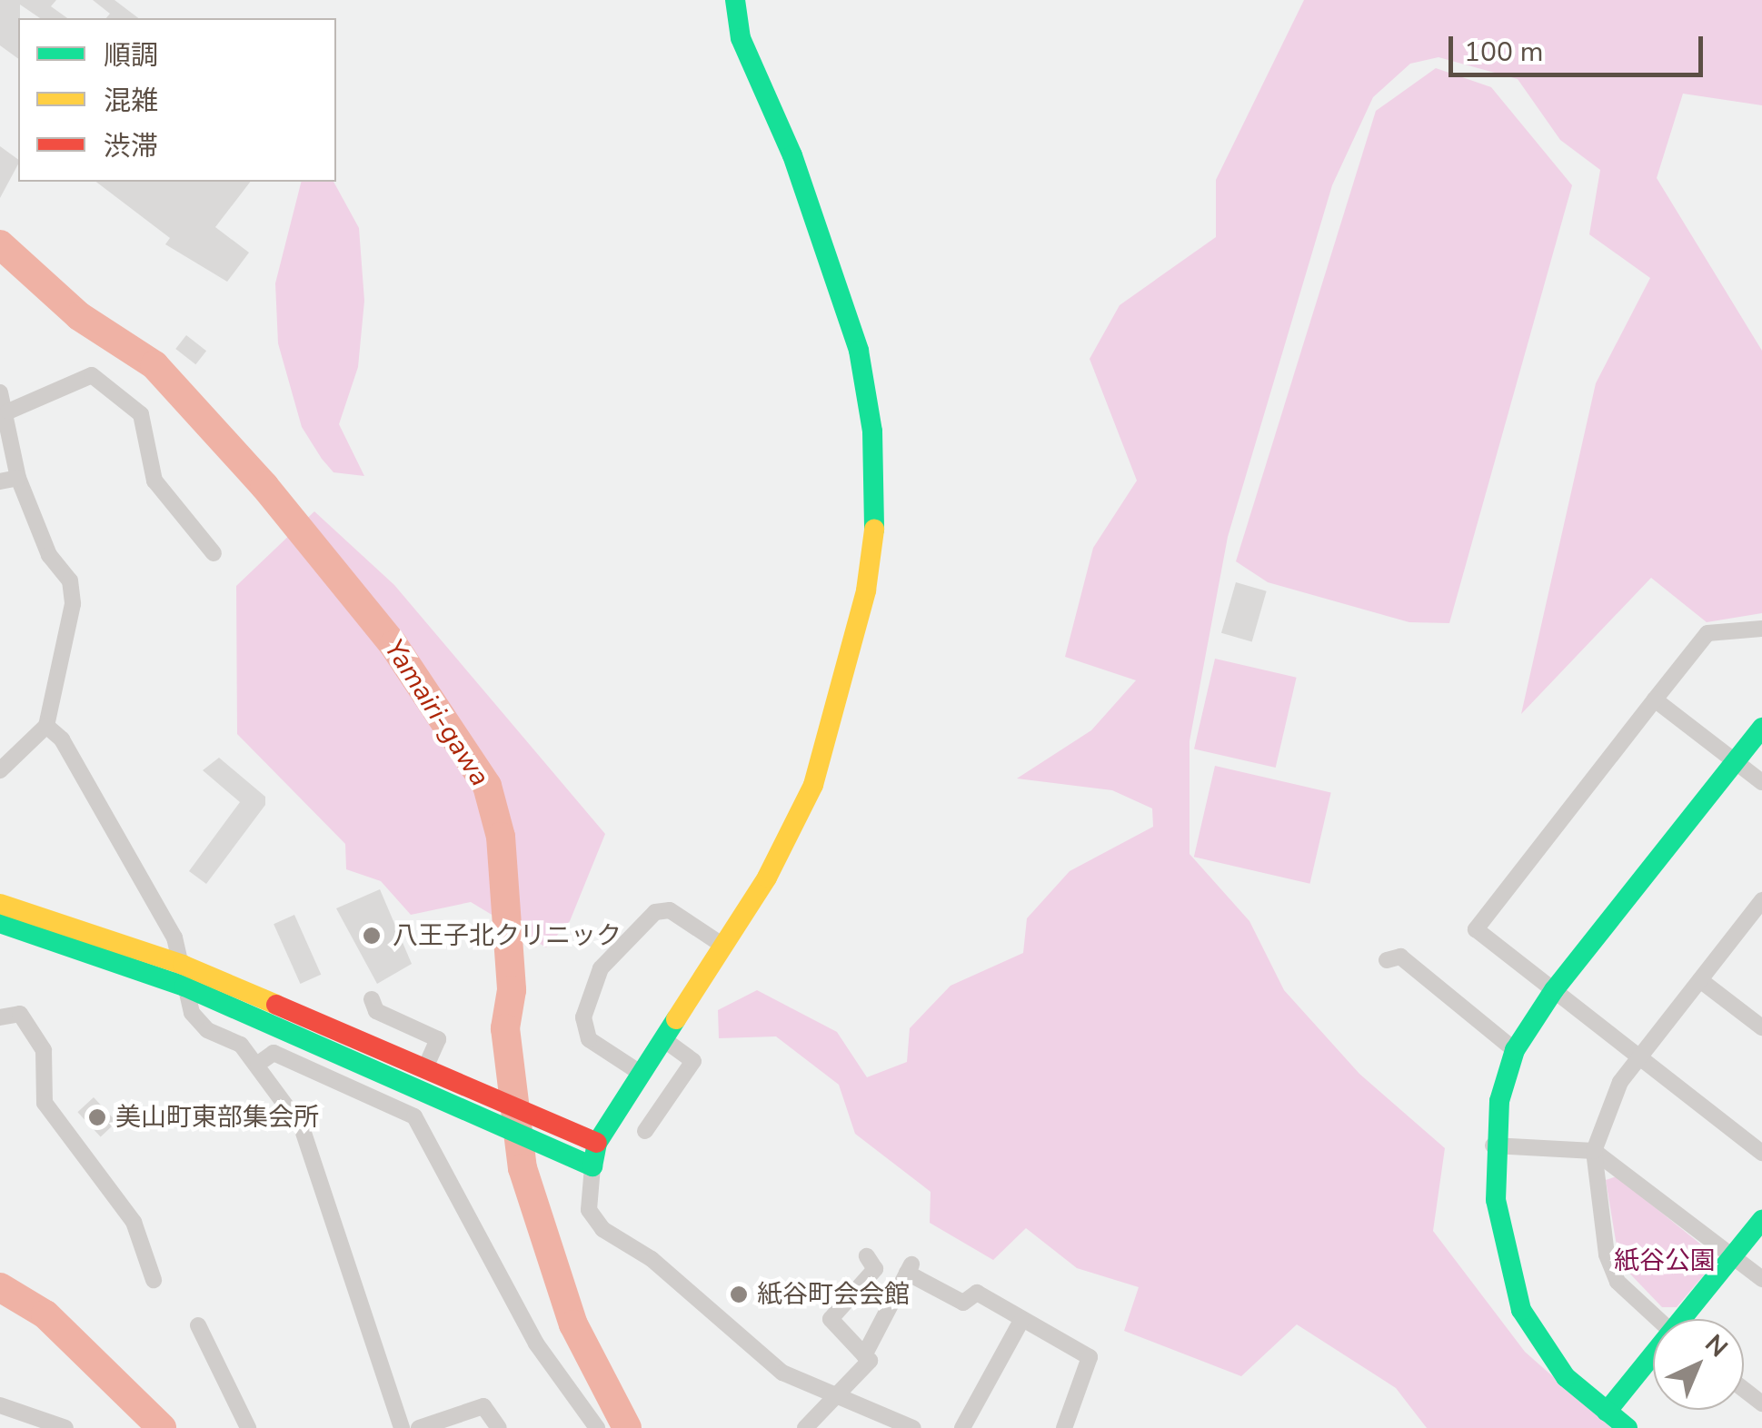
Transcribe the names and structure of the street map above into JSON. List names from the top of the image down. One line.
{"water":["Yamairi-gawa"],"parks":["紙谷公園"],"places":["八王子北クリニック","美山町東部集会所","紙谷町会会館"],"legend":["順調","混雑","渋滞"],"scale_bar":"100 m","north":"top right"}
